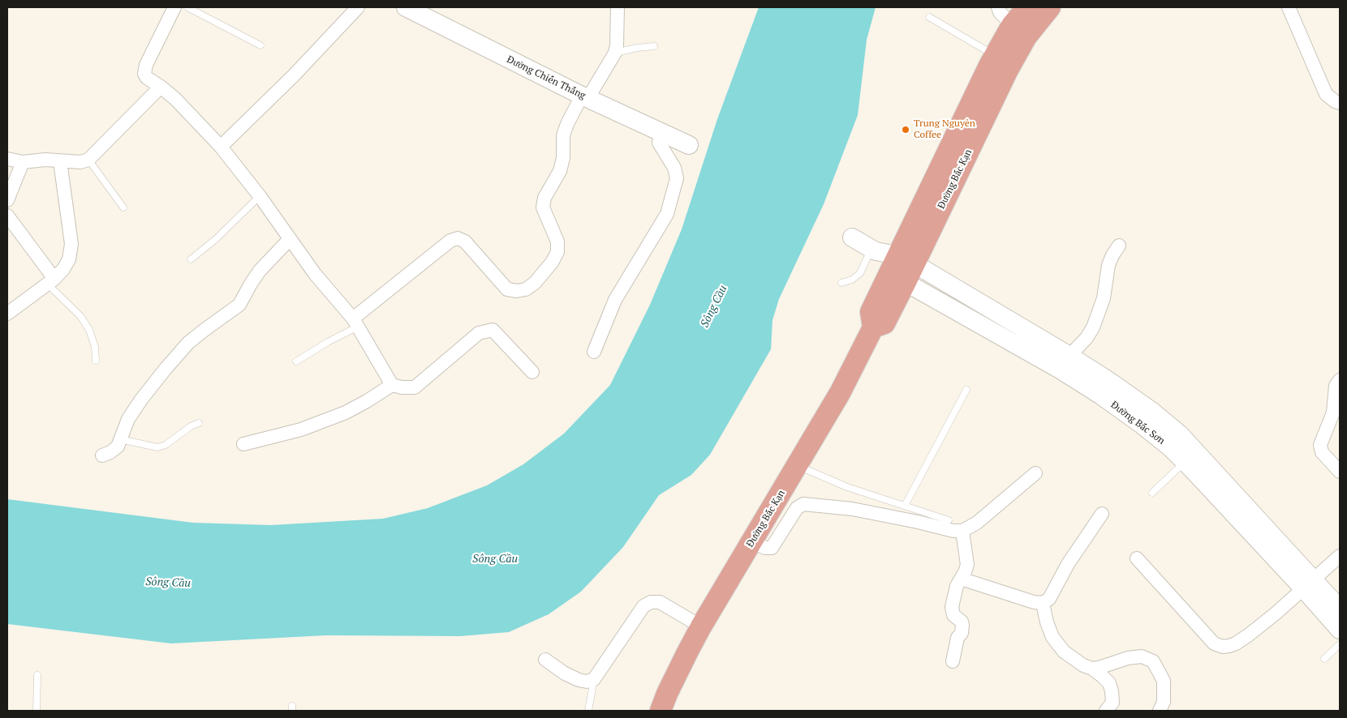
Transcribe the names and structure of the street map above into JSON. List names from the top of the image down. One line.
{"streets":{"highway":["Đường Bắc Kạn"],"main road":["Đường Chiến Thắng","Đường Bắc Sơn"]},"crossings":[["Đường Bắc Kạn","Đường Bắc Sơn"]],"water":["Sông Cầu"],"places":["Trung Nguyên Coffee"]}
